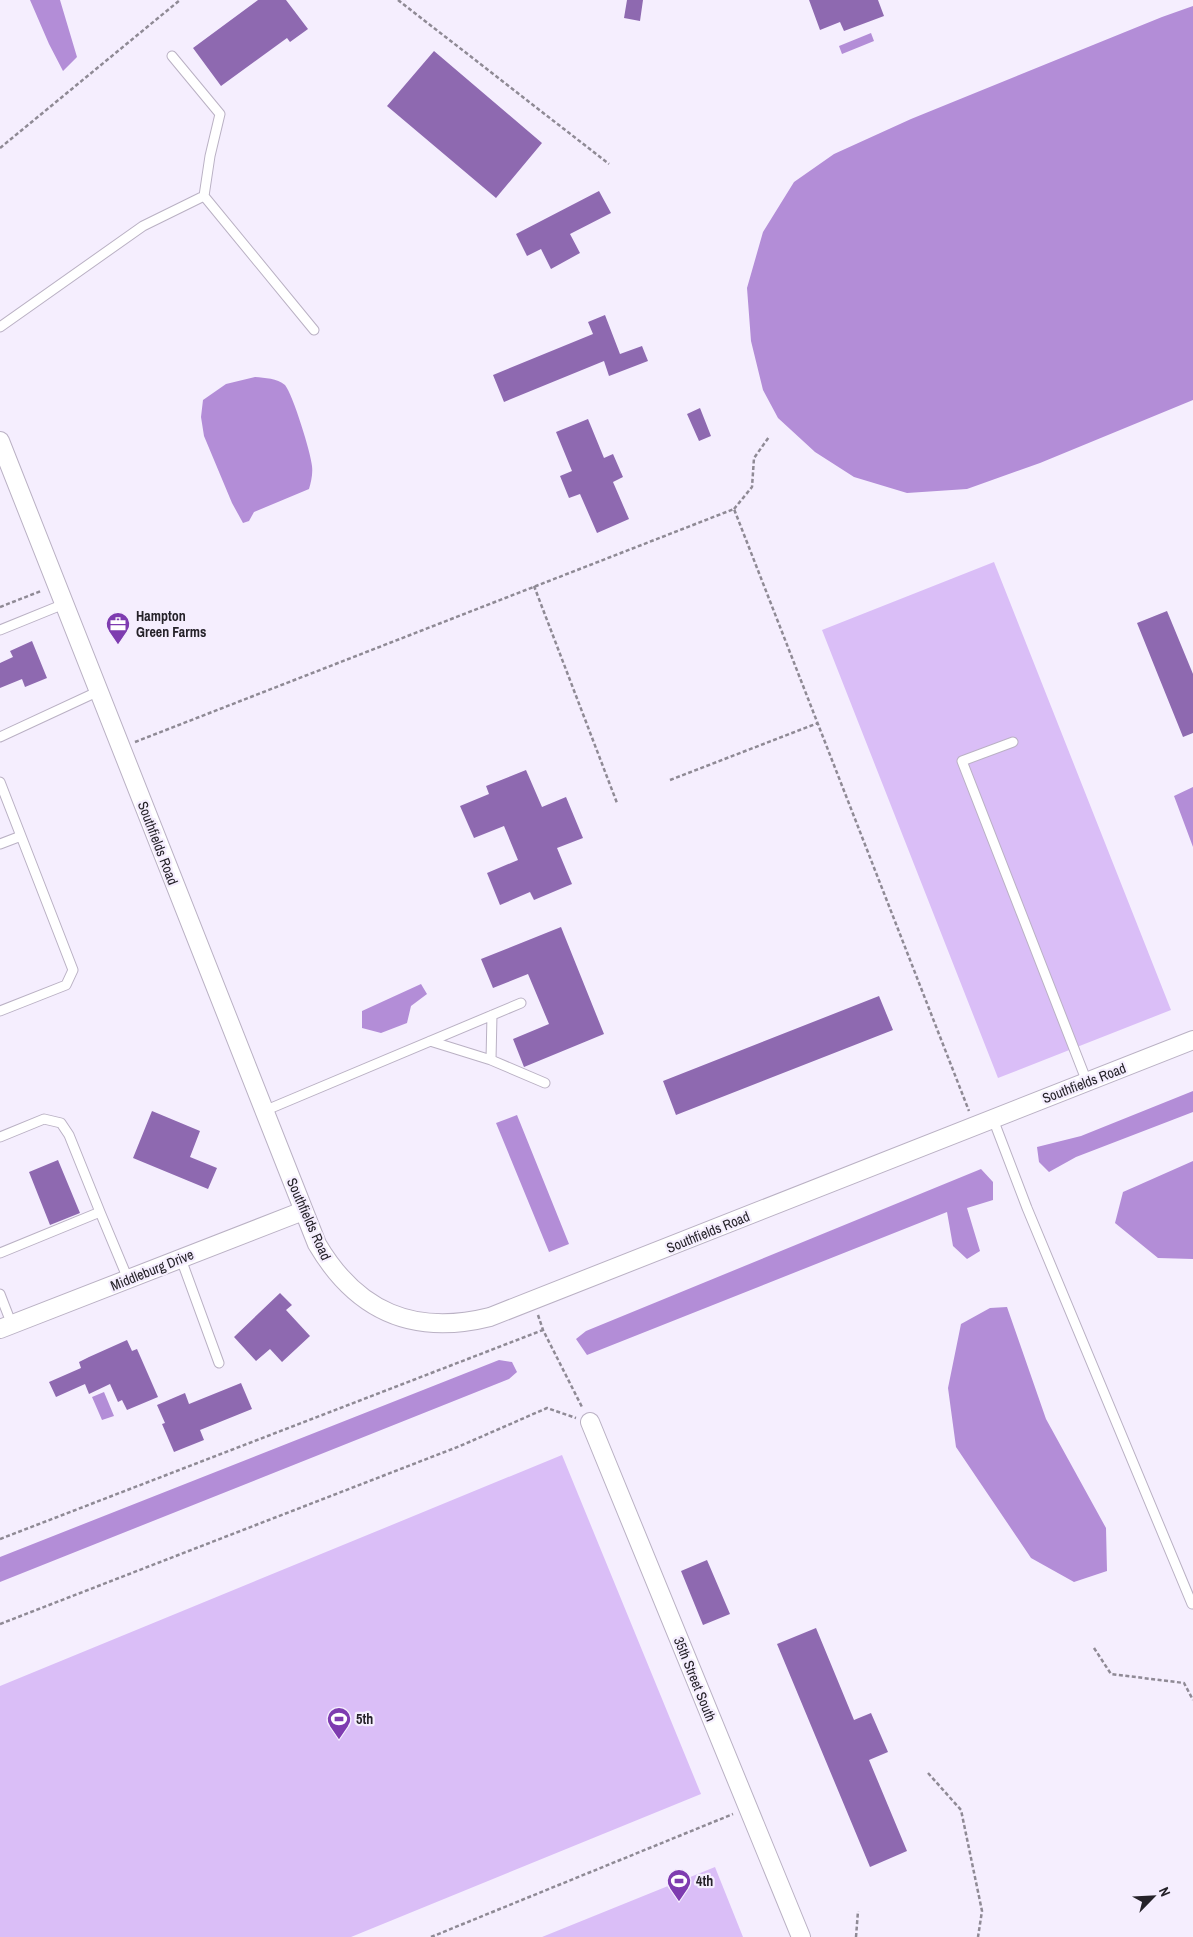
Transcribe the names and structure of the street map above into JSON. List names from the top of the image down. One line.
{"streets":{"street":["Southfields Road","Middleburg Drive","35th Street South"]},"crossings":[["Southfields Road","Middleburg Drive"]],"places":{"office":["Hampton Green Farms"],"sports":["5th","4th"]},"north":"top right"}
